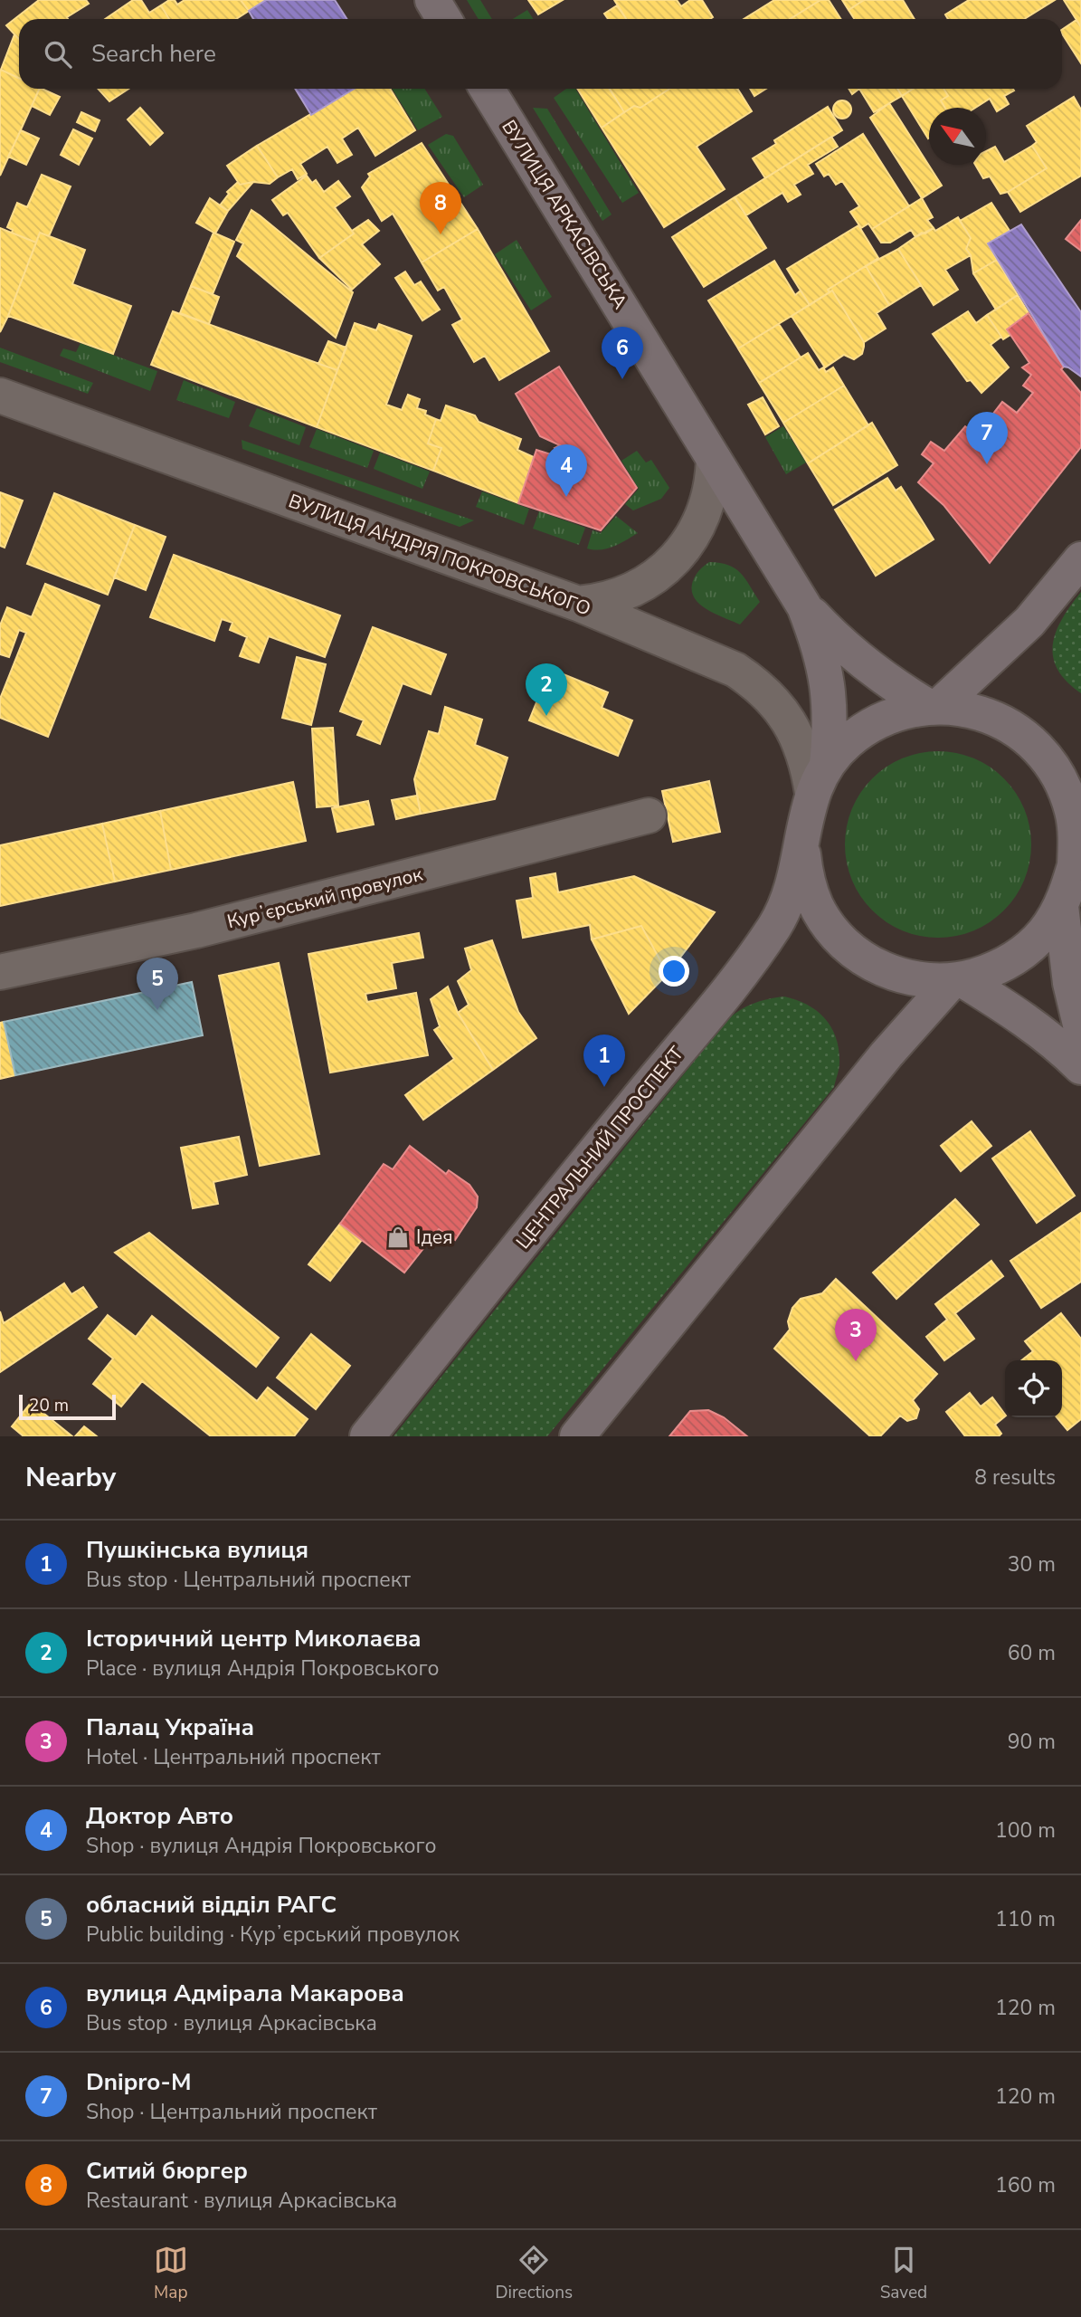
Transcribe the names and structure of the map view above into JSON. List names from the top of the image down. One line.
{"streets":{"main road":["ВУЛИЦЯ АРКАСІВСЬКА","ЦЕНТРАЛЬНИЙ ПРОСПЕКТ"],"street":["ВУЛИЦЯ АНДРІЯ ПОКРОВСЬКОГО","Курʼєрський провулок"]},"crossings":[["ВУЛИЦЯ АРКАСІВСЬКА","ВУЛИЦЯ АНДРІЯ ПОКРОВСЬКОГО"],["ВУЛИЦЯ АРКАСІВСЬКА","ЦЕНТРАЛЬНИЙ ПРОСПЕКТ"],["ВУЛИЦЯ АНДРІЯ ПОКРОВСЬКОГО","ЦЕНТРАЛЬНИЙ ПРОСПЕКТ"]],"places":{"shop":["Ідея"]},"scale_bar":"20 m","north":"top left","page":{"search":"Search here","pins":["8","6","7","4","2","5","1","3"],"scale":"20 m","heading":["Nearby","8 results"],"list":[{"mark":"1","name":"Пушкінська вулиця","note":"Bus stop · Центральний проспект","value":"30 m"},{"mark":"2","name":"Історичний центр Миколаєва","note":"Place · вулиця Андрія Покровського","value":"60 m"},{"mark":"3","name":"Палац Україна","note":"Hotel · Центральний проспект","value":"90 m"},{"mark":"4","name":"Доктор Авто","note":"Shop · вулиця Андрія Покровського","value":"100 m"},{"mark":"5","name":"обласний відділ РАГС","note":"Public building · Курʼєрський провулок","value":"110 m"},{"mark":"6","name":"вулиця Адмірала Макарова","note":"Bus stop · вулиця Аркасівська","value":"120 m"},{"mark":"7","name":"Dnipro-M","note":"Shop · Центральний проспект","value":"120 m"},{"mark":"8","name":"Ситий бюргер","note":"Restaurant · вулиця Аркасівська","value":"160 m"}],"nav":["Map","Directions","Saved"]}}
